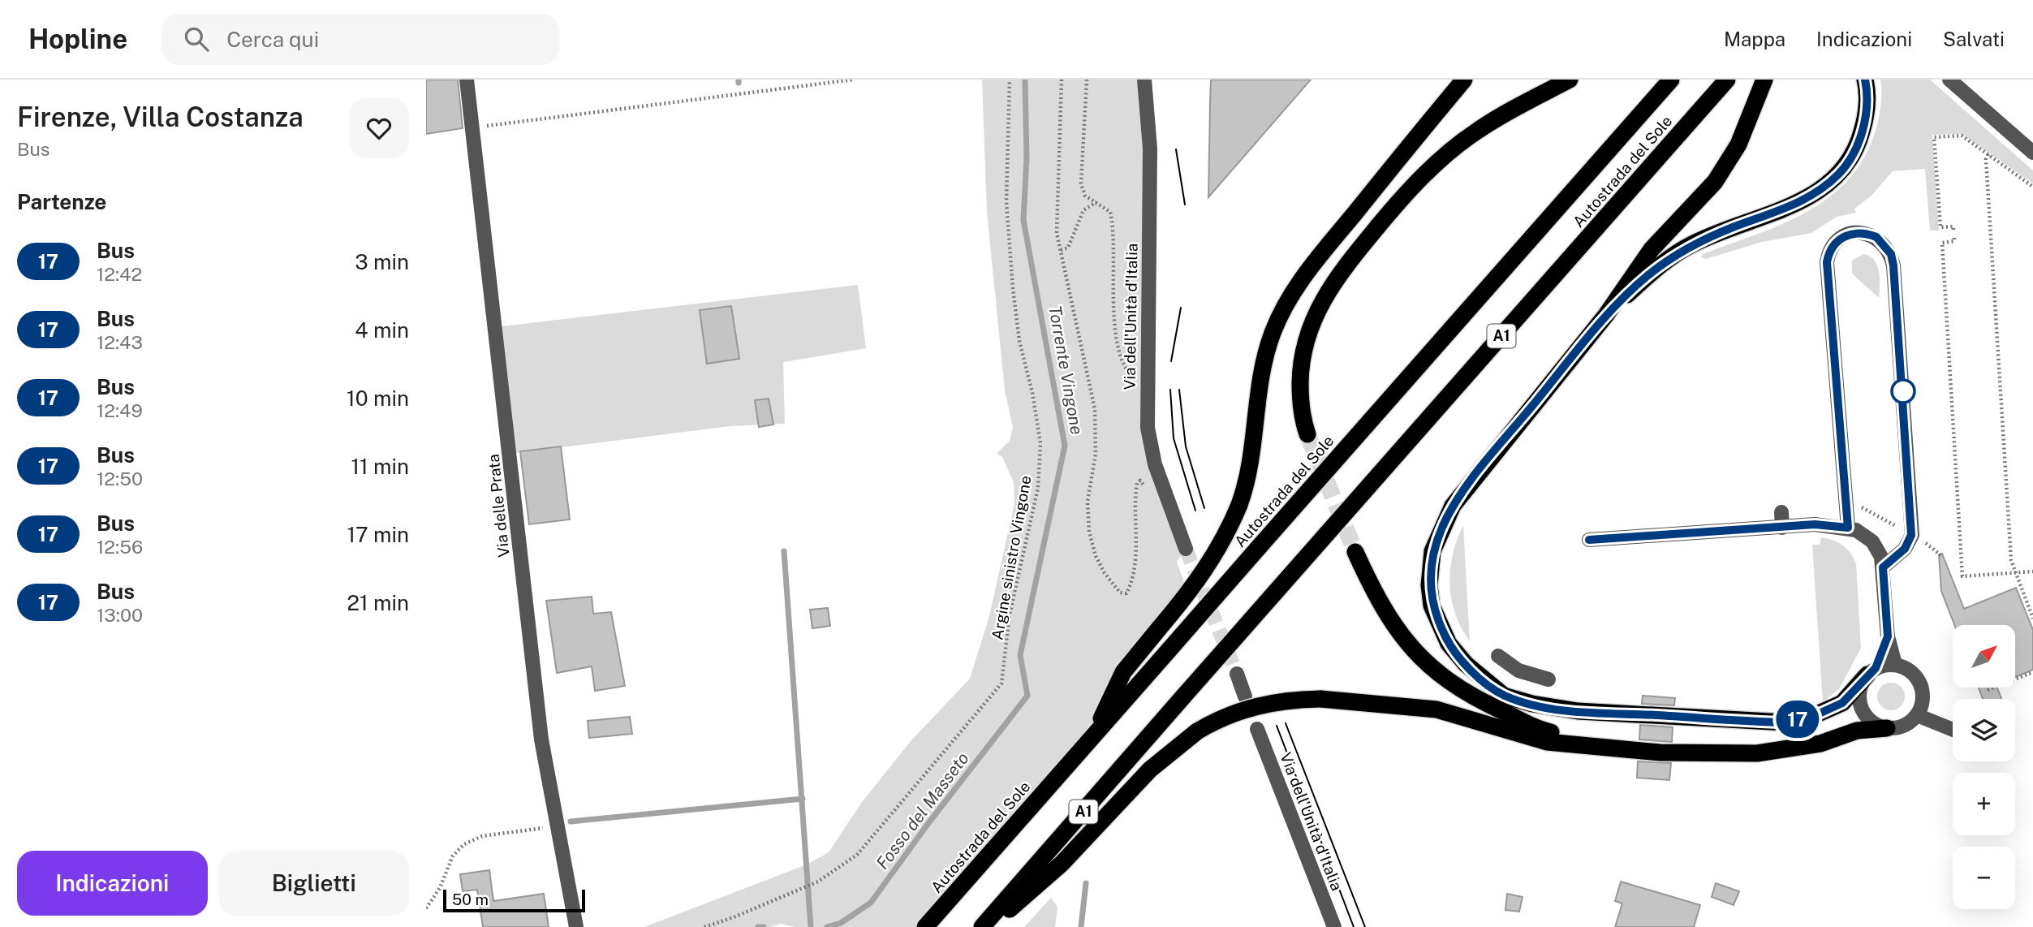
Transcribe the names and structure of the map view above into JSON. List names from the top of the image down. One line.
{"streets":{"highway":["Autostrada del Sole","A1"],"street":["Via dell'Unità d'Italia","Via delle Prata"],"path":["Argine sinistro Vingone"]},"water":["Torrente Vingone","Fosso del Masseto"],"lines":["bus line 17"],"scale_bar":"50 m","north":"top right","page":{"header":"Hopline","search":"Cerca qui","nav":["Mappa","Indicazioni","Salvati"],"heading":[["Firenze, Villa Costanza","Bus"],"Partenze"],"on_map":"17","list":[{"mark":"17","name":"Bus","note":"12:42","value":"3 min"},{"mark":"17","name":"Bus","note":"12:43","value":"4 min"},{"mark":"17","name":"Bus","note":"12:49","value":"10 min"},{"mark":"17","name":"Bus","note":"12:50","value":"11 min"},{"mark":"17","name":"Bus","note":"12:56","value":"17 min"},{"mark":"17","name":"Bus","note":"13:00","value":"21 min"}],"map_buttons":["+","−"],"buttons":["Indicazioni","Biglietti"],"scale":"50 m"}}
